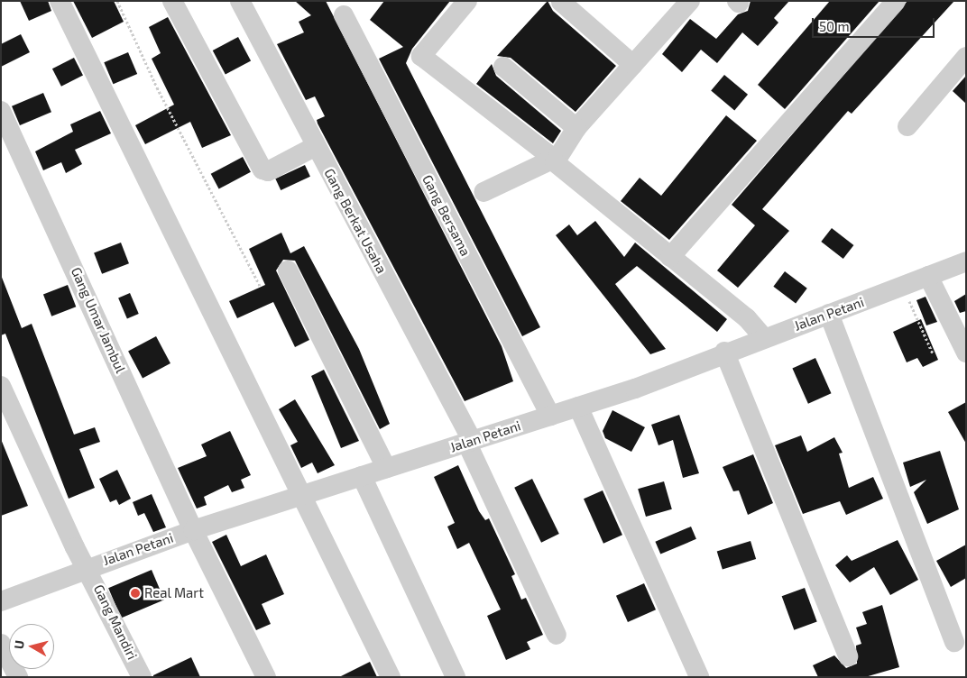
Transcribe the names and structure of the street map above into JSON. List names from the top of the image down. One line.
{"streets":{"street":["Gang Bersama","Gang Berkat Usaha","Jalan Petani","Gang Umar Jambul","Gang Mandiri"]},"crossings":[["Gang Bersama","Jalan Petani"],["Gang Berkat Usaha","Jalan Petani"],["Jalan Petani","Gang Umar Jambul"],["Jalan Petani","Gang Mandiri"]],"places":["Real Mart"],"scale_bar":"50 m","north":"left"}
